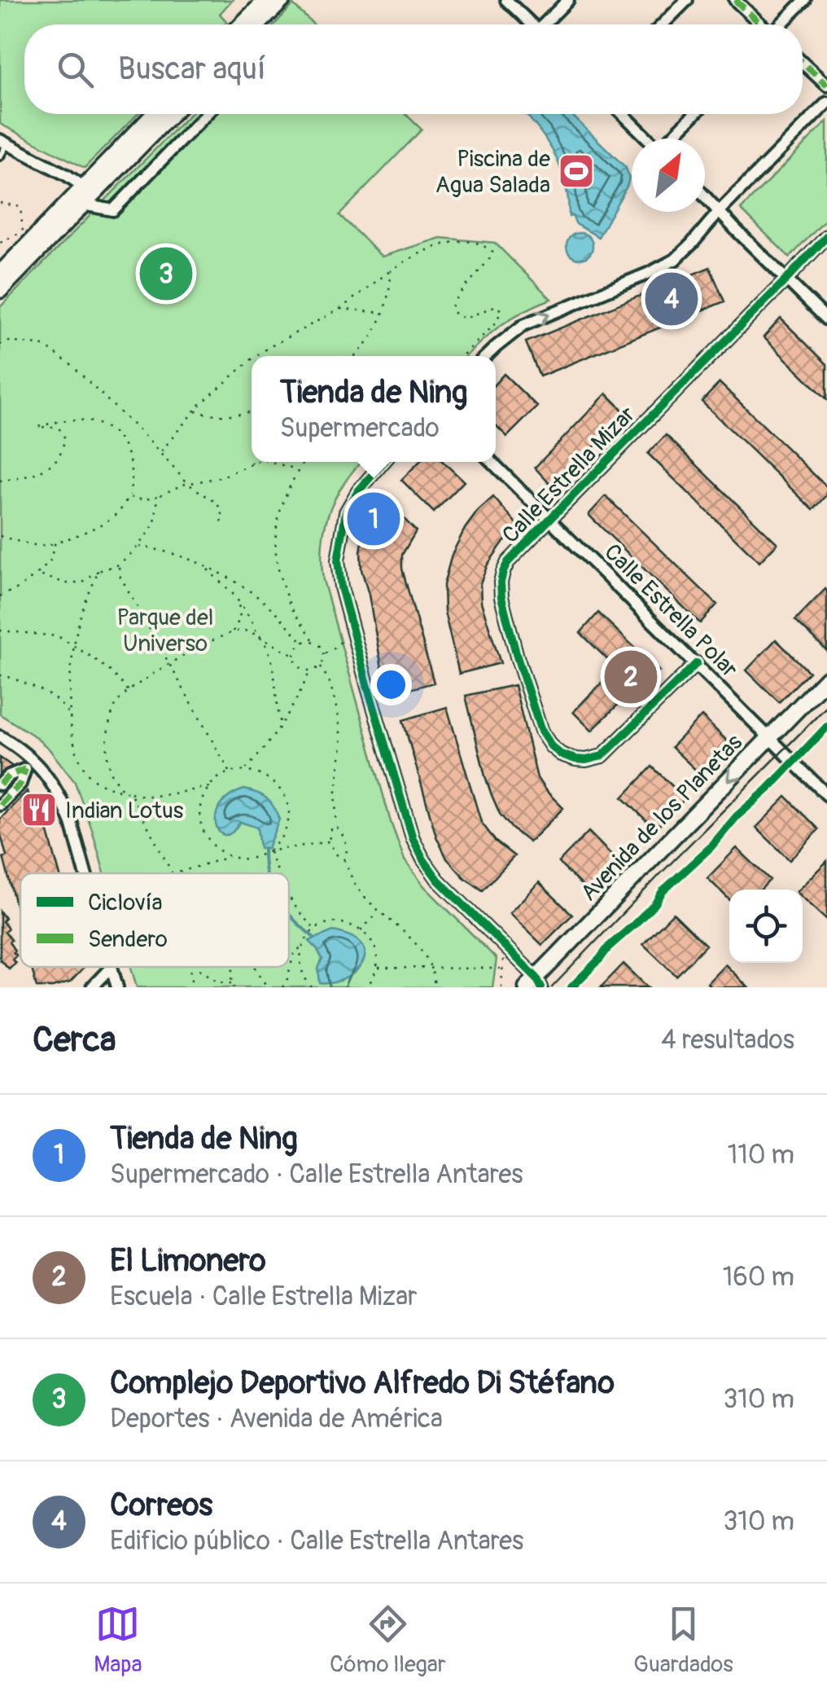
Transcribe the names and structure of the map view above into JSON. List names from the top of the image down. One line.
{"streets":{"main road":["Avenida de los Planetas"],"street":["Calle Estrella Mizar","Calle Estrella Polar"]},"crossings":[["Calle Estrella Mizar","Calle Estrella Polar"],["Calle Estrella Polar","Avenida de los Planetas"]],"one_way":["Avenida de los Planetas"],"parks":["Parque del Universo"],"places":{"sports":["Piscina de Agua Salada"],"restaurant":["Indian Lotus"]},"legend":["Ciclovía","Sendero"],"north":"top right","page":{"search":"Buscar aquí","pins":["3","4","1","2"],"popup":["Tienda de Ning","Supermercado"],"heading":["Cerca","4 resultados"],"list":[{"mark":"1","name":"Tienda de Ning","note":"Supermercado · Calle Estrella Antares","value":"110 m"},{"mark":"2","name":"El Limonero","note":"Escuela · Calle Estrella Mizar","value":"160 m"},{"mark":"3","name":"Complejo Deportivo Alfredo Di Stéfano","note":"Deportes · Avenida de América","value":"310 m"},{"mark":"4","name":"Correos","note":"Edificio público · Calle Estrella Antares","value":"310 m"}],"nav":["Mapa","Cómo llegar","Guardados"]}}
